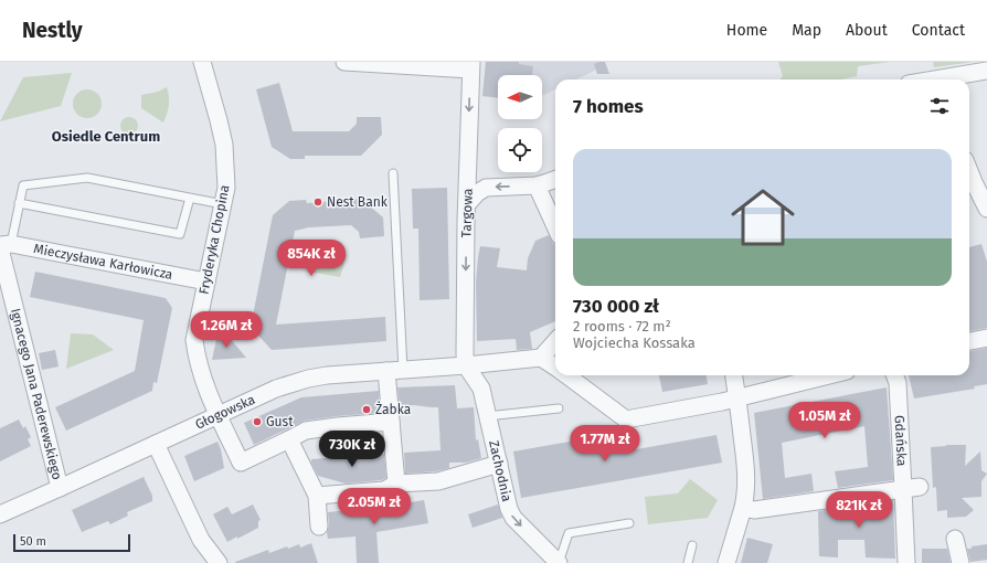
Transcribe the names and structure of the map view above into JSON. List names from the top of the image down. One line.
{"streets":{"street":["Targowa","Fryderyka Chopina","Mieczysława Karłowicza","Ignacego Jana Paderewskiego","Głogowska","Gdańska","Zachodnia"]},"crossings":[["Targowa","Głogowska"],["Targowa","Zachodnia"],["Fryderyka Chopina","Mieczysława Karłowicza"],["Fryderyka Chopina","Głogowska"],["Mieczysława Karłowicza","Ignacego Jana Paderewskiego"],["Ignacego Jana Paderewskiego","Głogowska"],["Głogowska","Zachodnia"]],"one_way":["Targowa","Zachodnia"],"districts":["Osiedle Centrum"],"places":["Nest Bank","Żabka","Gust"],"scale_bar":"50 m","north":"left","page":{"header":"Nestly","nav":["Home","Map","About","Contact"],"heading":"7 homes","list":[{"name":"730 000 zł","note":"2 rooms · 72 m² · Wojciecha Kossaka"}],"price":["854K zł","1.26M zł","1.05M zł","1.77M zł","730K zł","2.05M zł","821K zł"],"scale":"50 m"}}
